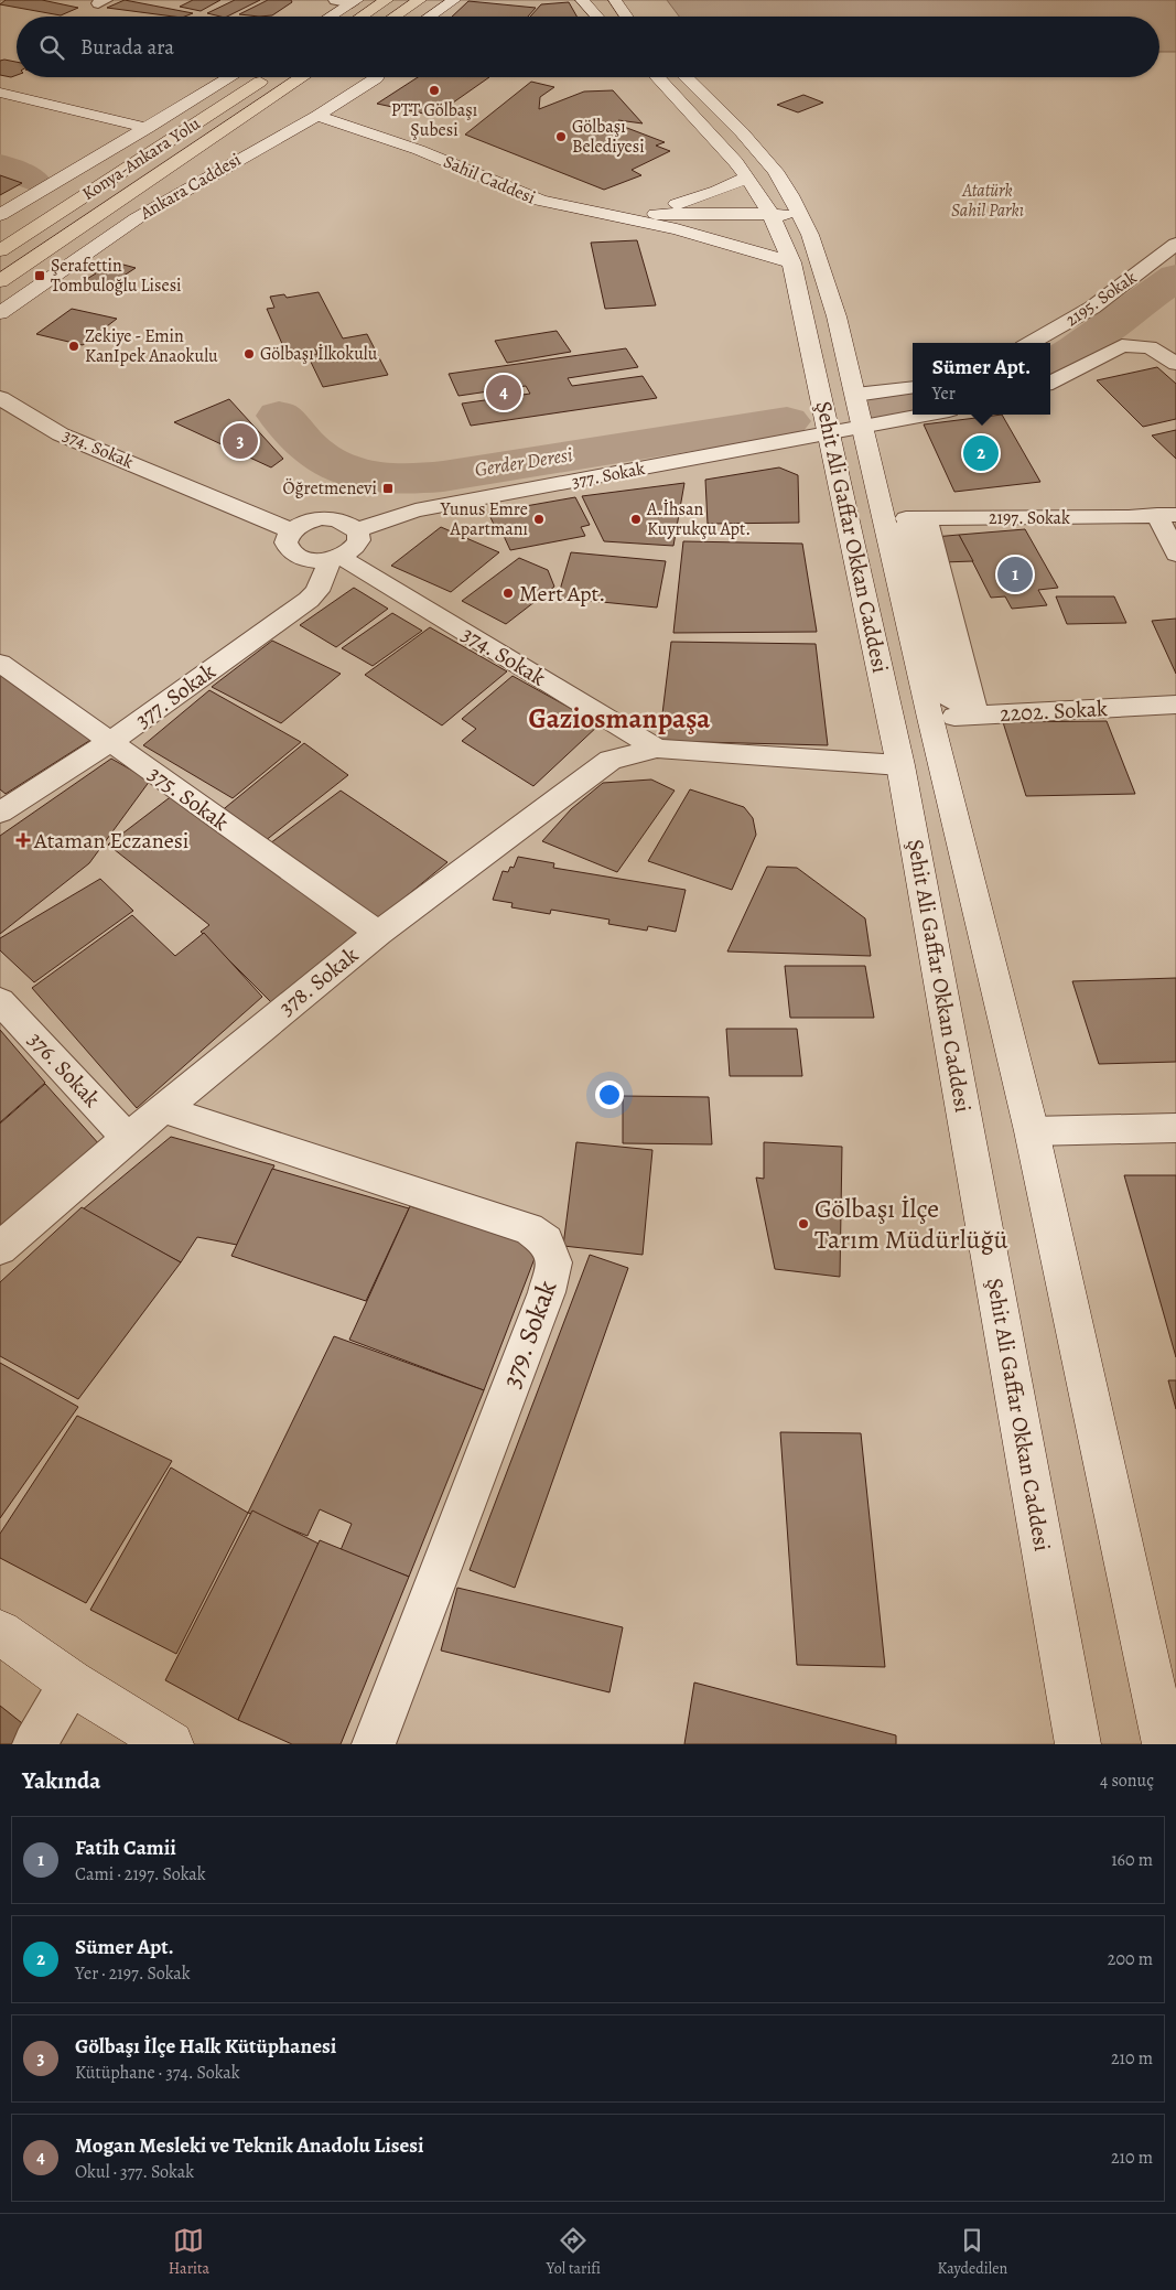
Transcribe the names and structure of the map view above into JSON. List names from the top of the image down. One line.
{"streets":{"highway":["Konya-Ankara Yolu"],"street":["Sahil Caddesi","Ankara Caddesi","2195. Sokak","374. Sokak","377. Sokak","2197. Sokak","Şehit Ali Gaffar Okkan Caddesi","2202. Sokak","375. Sokak","378. Sokak","376. Sokak","379. Sokak"]},"crossings":[["Sahil Caddesi","Ankara Caddesi"],["Sahil Caddesi","Şehit Ali Gaffar Okkan Caddesi"],["374. Sokak","377. Sokak"],["374. Sokak","Şehit Ali Gaffar Okkan Caddesi"],["374. Sokak","378. Sokak"],["377. Sokak","Şehit Ali Gaffar Okkan Caddesi"],["377. Sokak","375. Sokak"],["2197. Sokak","Şehit Ali Gaffar Okkan Caddesi"],["Şehit Ali Gaffar Okkan Caddesi","2202. Sokak"],["375. Sokak","378. Sokak"],["378. Sokak","376. Sokak"],["378. Sokak","379. Sokak"]],"districts":["Gaziosmanpaşa"],"water":["Gerder Deresi"],"parks":["Atatürk Sahil Parkı"],"places":{"other":["PTT Gölbaşı Şubesi","Gölbaşı Belediyesi","Zekiye - Emin KanIpek Anaokulu","Gölbaşı İlkokulu","Yunus Emre Apartmanı","A.İhsan Kuyrukçu Apt.","Mert Apt.","Gölbaşı İlçe Tarım Müdürlüğü"],"transit":["Şerafettin Tombuloğlu Lisesi","Öğretmenevi"],"health":["Ataman Eczanesi"]},"page":{"search":"Burada ara","popup":["Sümer Apt.","Yer"],"pins":["4","3","2","1"],"heading":["Yakında","4 sonuç"],"list":[{"mark":"1","name":"Fatih Camii","note":"Cami · 2197. Sokak","value":"160 m"},{"mark":"2","name":"Sümer Apt.","note":"Yer · 2197. Sokak","value":"200 m"},{"mark":"3","name":"Gölbaşı İlçe Halk Kütüphanesi","note":"Kütüphane · 374. Sokak","value":"210 m"},{"mark":"4","name":"Mogan Mesleki ve Teknik Anadolu Lisesi","note":"Okul · 377. Sokak","value":"210 m"}],"nav":["Harita","Yol tarifi","Kaydedilen"]}}
